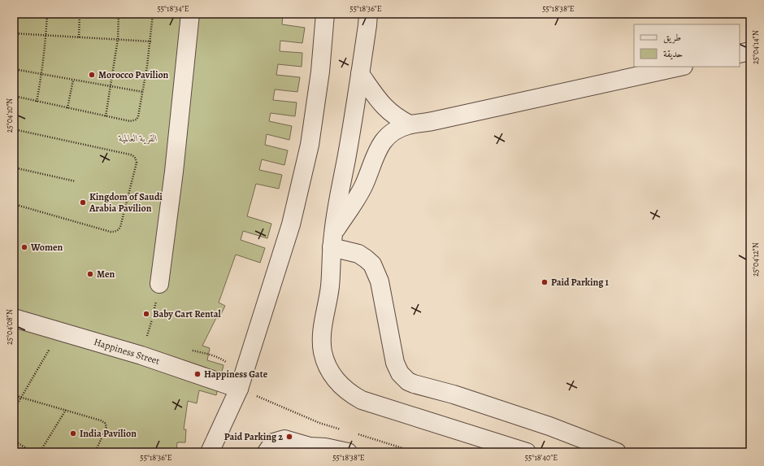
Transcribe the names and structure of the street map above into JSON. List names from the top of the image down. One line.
{"streets":{"lane":["Happiness Street"]},"parks":["القرية العالمية"],"places":["Morocco Pavilion","Kingdom of Saudi Arabia Pavilion","Women","Men","Paid Parking 1","Baby Cart Rental","Happiness Gate","India Pavilion","Paid Parking 2"],"legend":["طريق","حديقة"],"coordinates":["55°18'34\"E","55°18'36\"E","55°18'38\"E","25°04'14\"N","25°04'10\"N","25°04'12\"N","25°04'08\"N","55°18'40\"E"]}
